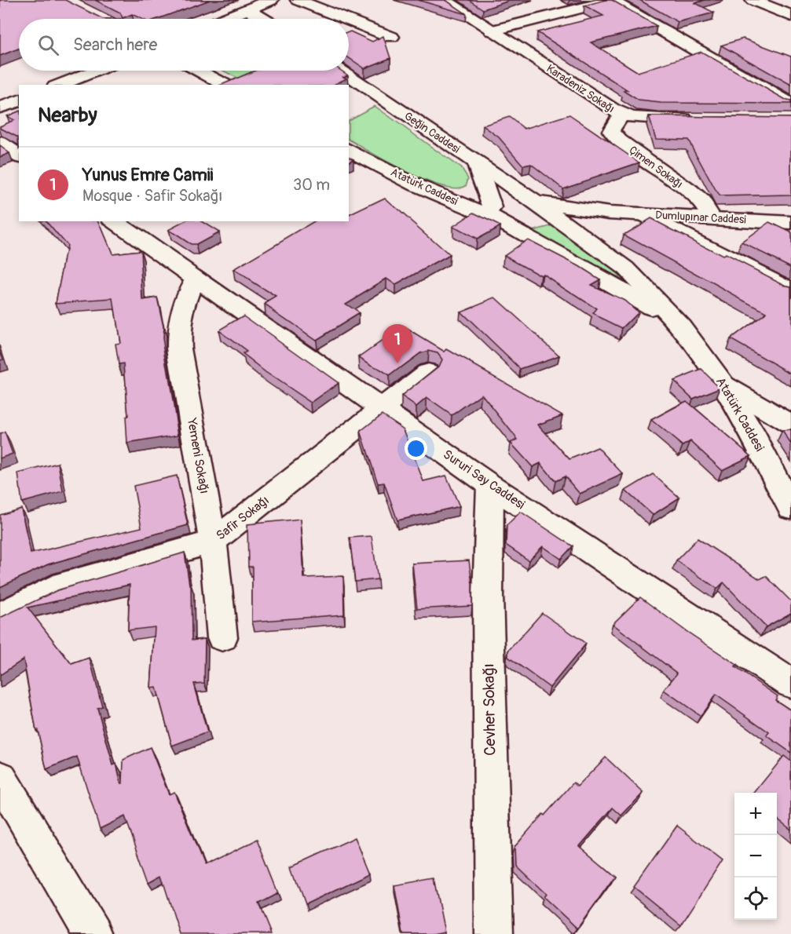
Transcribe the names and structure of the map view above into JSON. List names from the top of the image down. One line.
{"streets":{"street":["Karadeniz Sokağı","Geğin Caddesi","Çimen Sokağı","Atatürk Caddesi","Dumlupınar Caddesi","Yemeni Sokağı","Sururi Say Caddesi","Safir Sokağı","Cevher Sokağı"]},"crossings":[["Karadeniz Sokağı","Çimen Sokağı"],["Geğin Caddesi","Atatürk Caddesi"],["Geğin Caddesi","Dumlupınar Caddesi"],["Çimen Sokağı","Dumlupınar Caddesi"],["Atatürk Caddesi","Dumlupınar Caddesi"],["Yemeni Sokağı","Sururi Say Caddesi"],["Yemeni Sokağı","Safir Sokağı"],["Sururi Say Caddesi","Safir Sokağı"],["Sururi Say Caddesi","Cevher Sokağı"]],"page":{"search":"Search here","heading":"Nearby","list":[{"mark":"1","name":"Yunus Emre Camii","note":"Mosque · Safir Sokağı","value":"30 m"}],"pins":"1","map_buttons":["+","−"]}}
